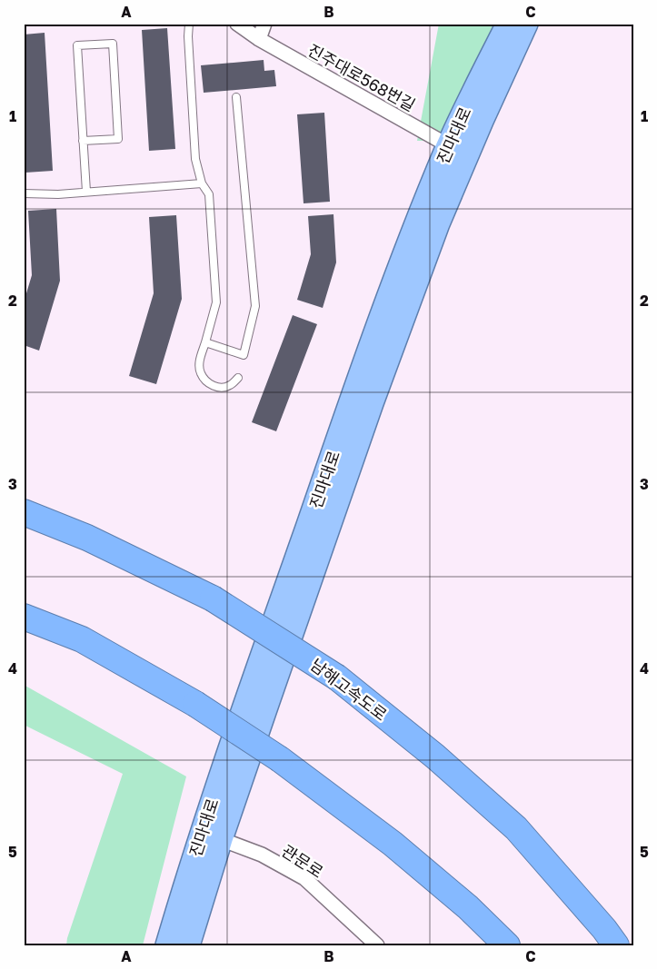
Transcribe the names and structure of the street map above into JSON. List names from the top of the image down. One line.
{"streets":{"highway":["진마대로","남해고속도로"],"street":["진주대로568번길","관문로"]},"crossings":[["진주대로568번길","진마대로"],["진마대로","관문로"]],"grid":{"columns":["A","B","C"],"rows":["1","2","3","4","5"]}}
